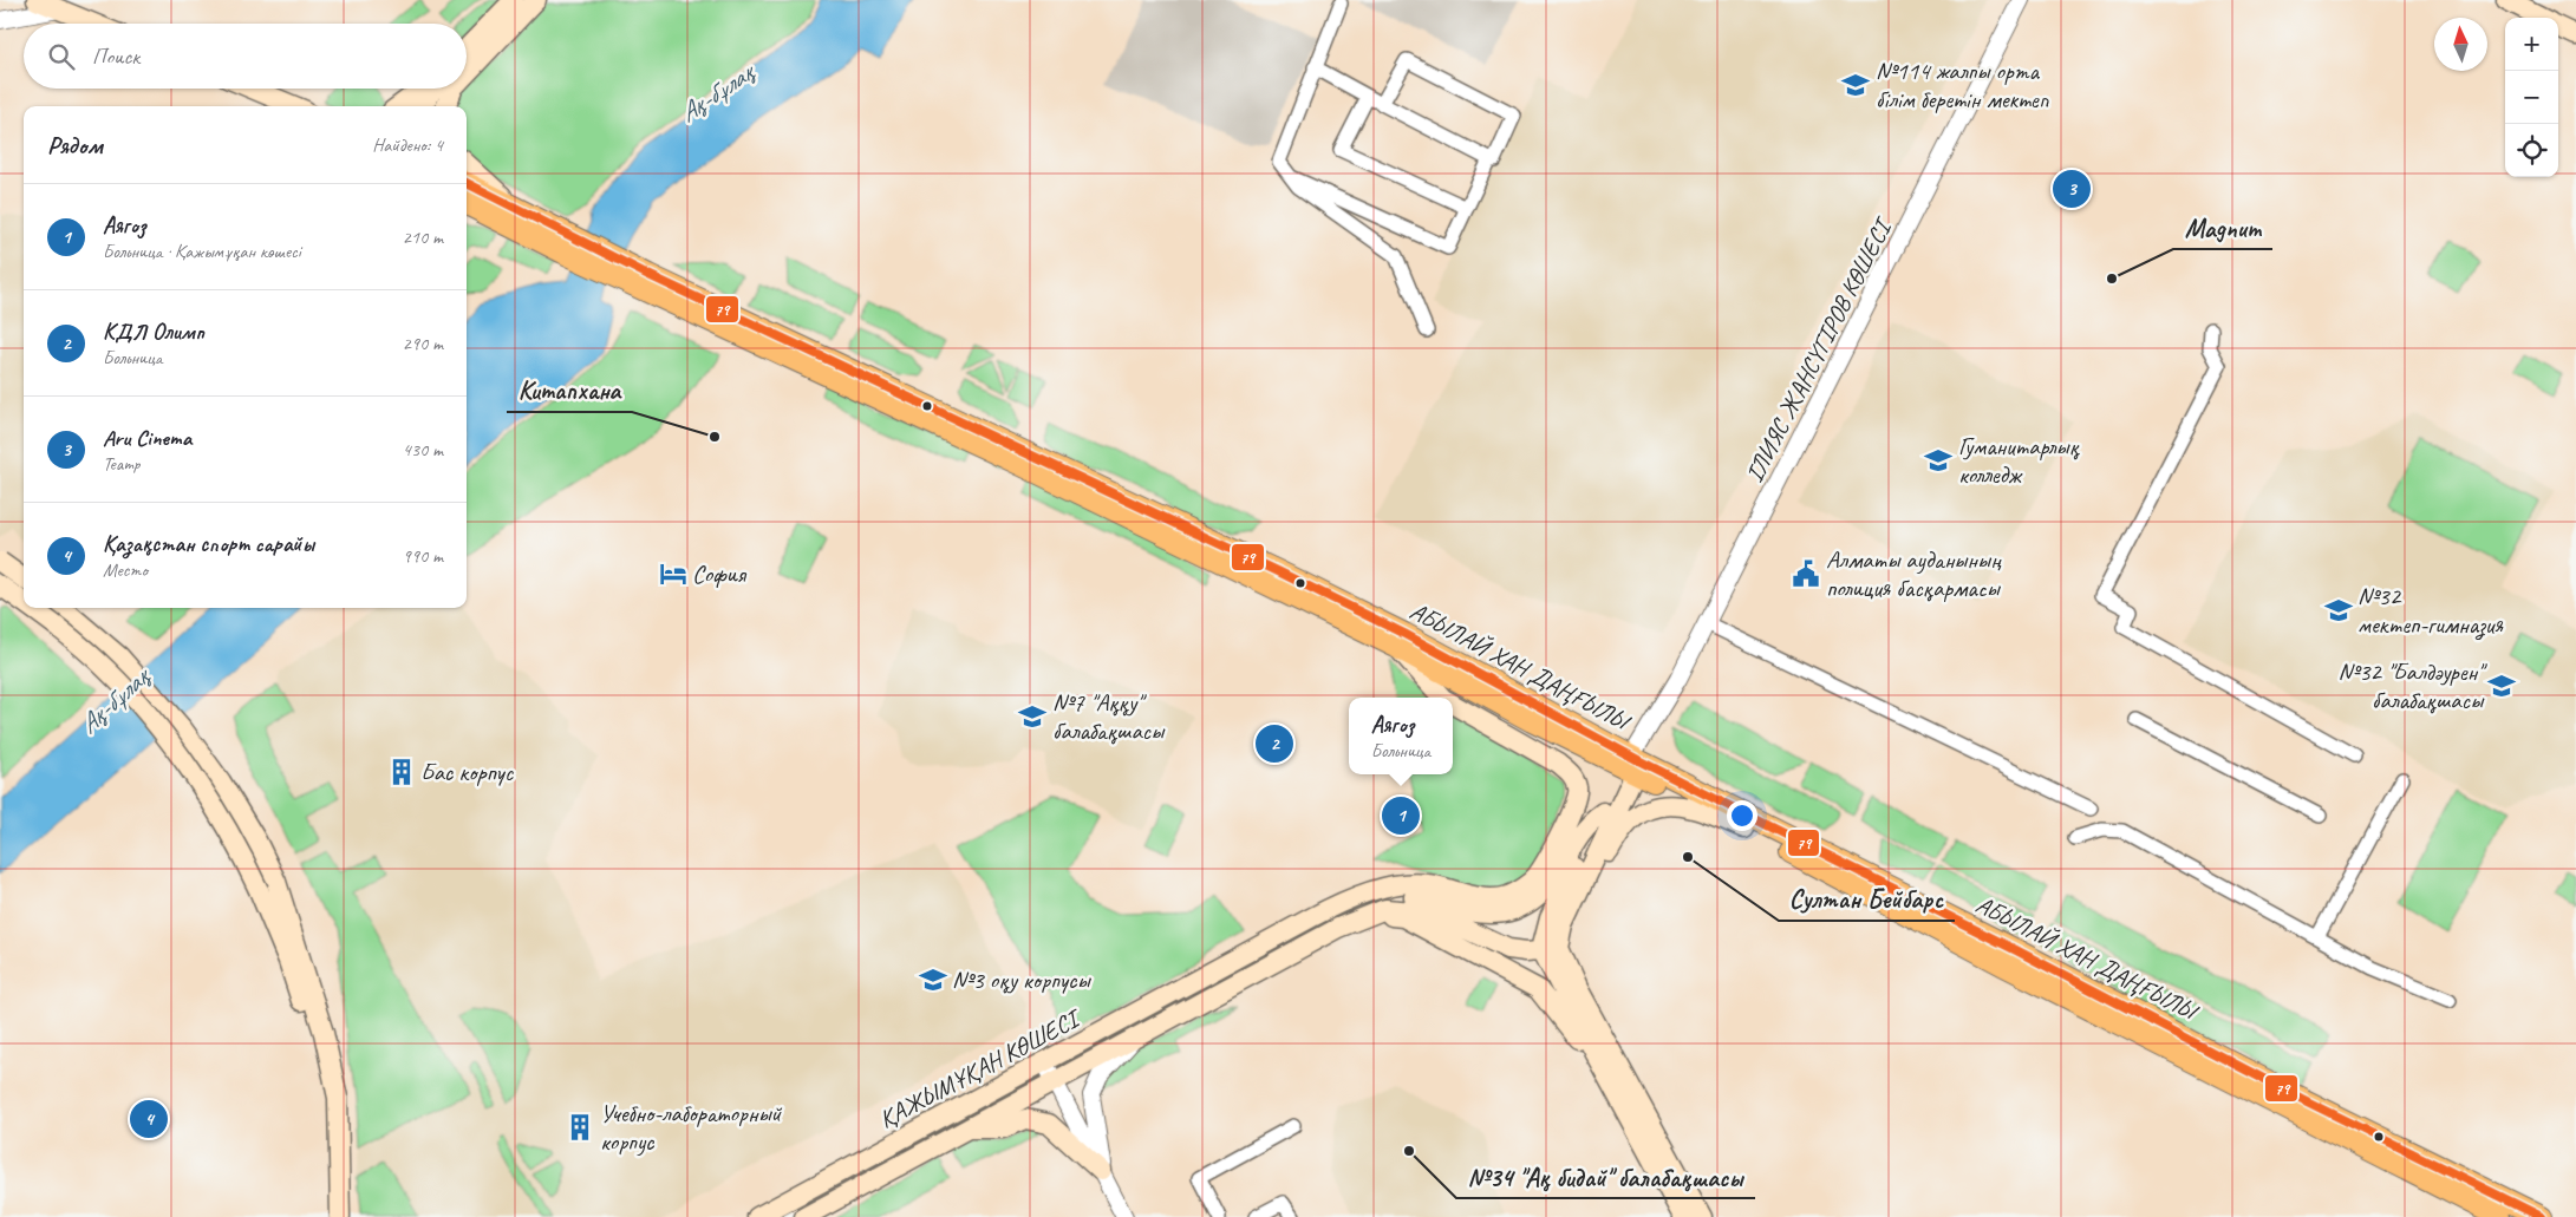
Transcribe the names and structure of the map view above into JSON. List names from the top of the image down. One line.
{"streets":{"main road":["АБЫЛАЙ ХАН ДАҢҒЫЛЫ","ҚАЖЫМҰҚАН КӨШЕСІ"],"street":["ІЛИЯС ЖАНСҮГІРОВ КӨШЕСІ"]},"crossings":[["ІЛИЯС ЖАНСҮГІРОВ КӨШЕСІ","АБЫЛАЙ ХАН ДАҢҒЫЛЫ"],["АБЫЛАЙ ХАН ДАҢҒЫЛЫ","ҚАЖЫМҰҚАН КӨШЕСІ"]],"water":["Ақ-бұлақ"],"places":{"school or university":["№114 жалпы орта білім беретін мектеп","Гуманитарлық колледж","№32 мектеп-гимназия","№32 \"Балдәурен\" балабақшасы","№7 \"Аққу\" балабақшасы","№3 оқу корпусы"],"other":["Magnum","Китапхана","Султан Бейбарс","№34 \"Ақ бидай\" балабақшасы"],"hotel":["София"],"public building":["Алматы ауданының полиция басқармасы"],"building":["Бас корпус","Учебно-лабораторный корпус"]},"lines":["transit line 79"],"north":"top","page":{"map_buttons":["+","−"],"search":"Поиск","heading":["Рядом","Найдено: 4"],"pins":["3","2","1","4"],"list":[{"mark":"1","name":"Аягоз","note":"Больница · Қажымұқан көшесі","value":"210 m"},{"mark":"2","name":"КДЛ Олимп","note":"Больница","value":"290 m"},{"mark":"3","name":"Aru Cinema","note":"Театр","value":"430 m"},{"mark":"4","name":"Қазақстан спорт сарайы","note":"Место","value":"990 m"}],"popup":["Аягоз","Больница"]}}
